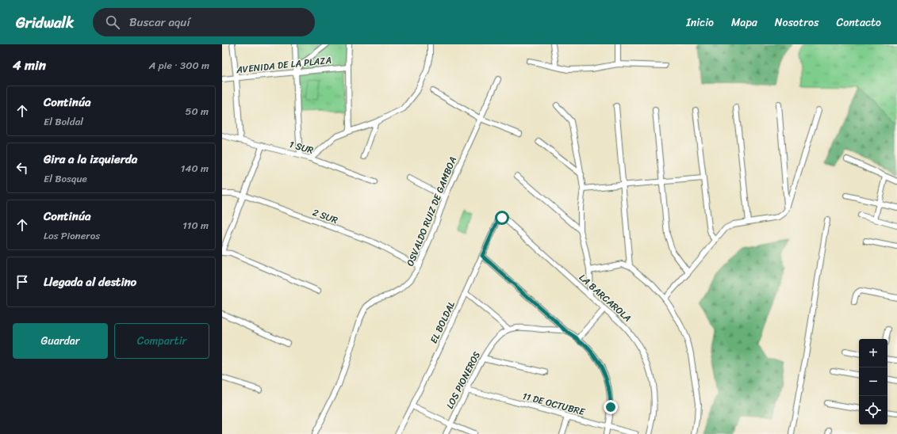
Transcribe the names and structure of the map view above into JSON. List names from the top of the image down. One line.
{"streets":{"street":["AVENIDA DE LA PLAZA","1 SUR","OSVALDO RUIZ DE GAMBOA","2 SUR","LA BARCAROLA","EL BOLDAL","LOS PIONEROS","11 DE OCTUBRE"]},"crossings":[["OSVALDO RUIZ DE GAMBOA","2 SUR"],["LA BARCAROLA","EL BOLDAL"],["LOS PIONEROS","11 DE OCTUBRE"]],"page":{"header":"Gridwalk","search":"Buscar aquí","nav":["Inicio","Mapa","Nosotros","Contacto"],"heading":["4 min","A pie · 300 m"],"list":[["Continúa","El Boldal","50 m"],["Gira a la izquierda","El Bosque","140 m"],["Continúa","Los Pioneros","110 m"],"Llegada al destino"],"buttons":["Guardar","Compartir"],"map_buttons":["+","−"]}}
